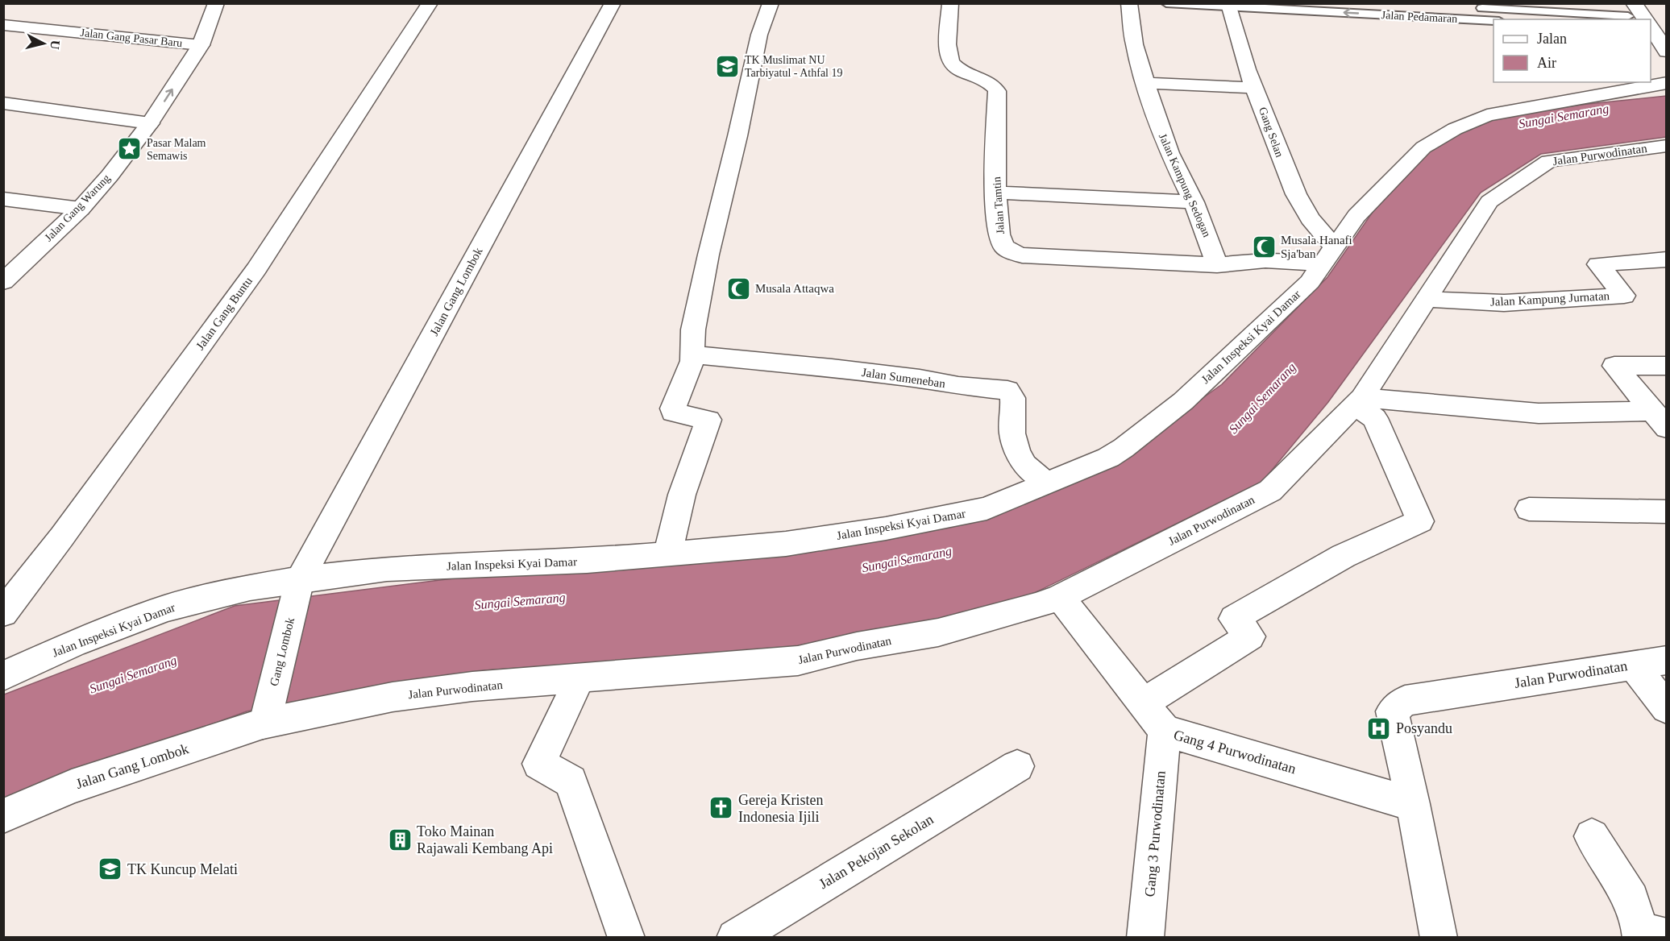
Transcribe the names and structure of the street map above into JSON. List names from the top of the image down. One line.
{"streets":{"street":["Jalan Gang Pasar Baru","Gang Selan","Jalan Purwodinatan","Jalan Kampung Sedogan","Jalan Tamtin","Jalan Gang Warung","Jalan Gang Lombok","Jalan Kampung Jurnatan","Jalan Gang Buntu","Jalan Inspeksi Kyai Damar","Jalan Sumeneban","Gang Lombok","Gang 4 Purwodinatan","Gang 3 Purwodinatan","Jalan Pekojan Sekolan"],"lane":["Jalan Pedamaran"]},"crossings":[["Jalan Pedamaran","Gang Selan"],["Jalan Gang Pasar Baru","Jalan Gang Warung"],["Gang Selan","Jalan Inspeksi Kyai Damar"],["Jalan Purwodinatan","Jalan Gang Lombok"],["Jalan Purwodinatan","Jalan Kampung Jurnatan"],["Jalan Purwodinatan","Gang Lombok"],["Jalan Purwodinatan","Gang 4 Purwodinatan"],["Jalan Kampung Sedogan","Jalan Tamtin"],["Jalan Gang Lombok","Jalan Inspeksi Kyai Damar"],["Jalan Gang Lombok","Gang Lombok"],["Jalan Inspeksi Kyai Damar","Jalan Sumeneban"],["Jalan Inspeksi Kyai Damar","Gang Lombok"],["Gang 4 Purwodinatan","Gang 3 Purwodinatan"]],"one_way":["Jalan Pedamaran"],"water":["Sungai Semarang"],"places":{"school or university":["TK Muslimat NU Tarbiyatul - Athfal 19","TK Kuncup Melati"],"place":["Pasar Malam Semawis"],"mosque":["Musala Hanafi Sja'ban","Musala Attaqwa"],"hospital":["Posyandu"],"church":["Gereja Kristen Indonesia Ijili"],"building":["Toko Mainan Rajawali Kembang Api"]},"legend":["Jalan","Air"],"north":"right"}
